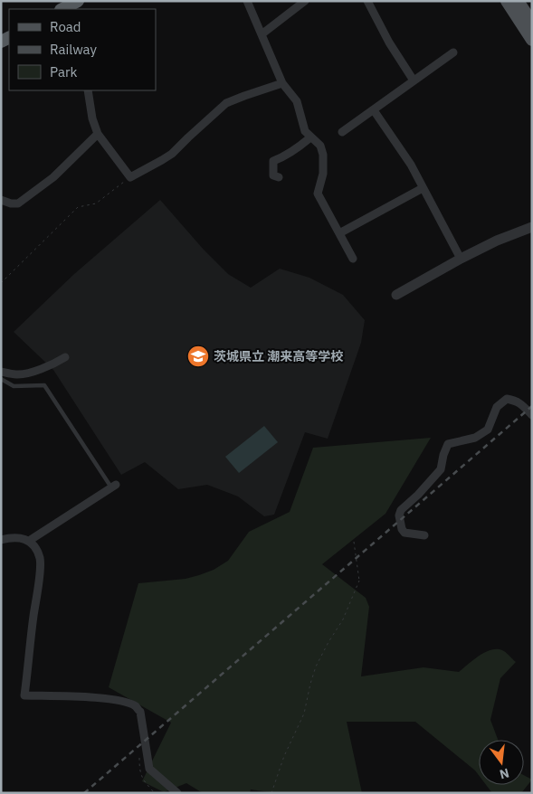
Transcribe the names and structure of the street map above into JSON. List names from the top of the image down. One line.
{"places":{"school or university":["茨城県立 潮来高等学校"]},"legend":["Road","Railway","Park"],"north":"bottom"}
